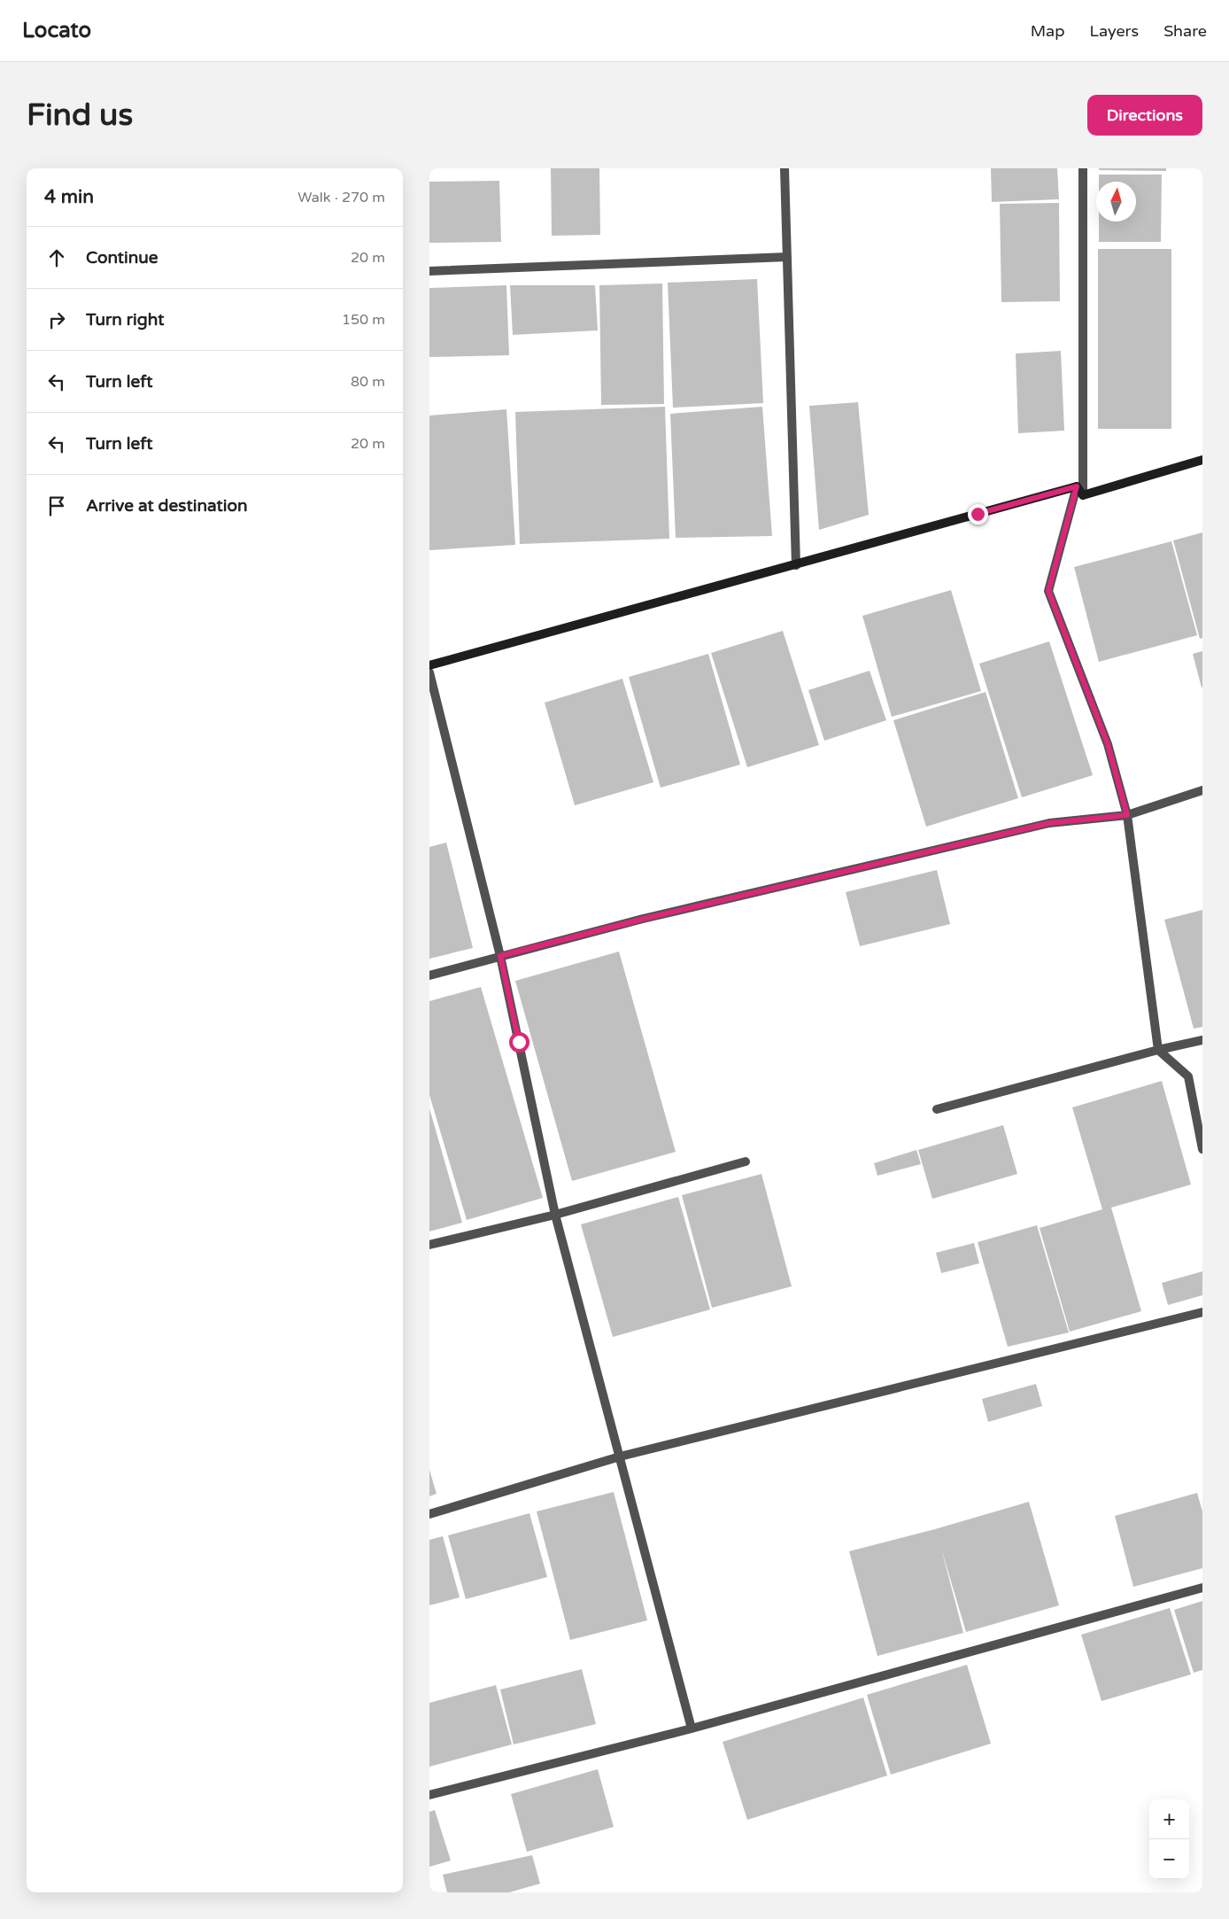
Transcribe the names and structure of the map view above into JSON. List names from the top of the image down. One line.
{"north":"top","page":{"header":"Locato","nav":["Map","Layers","Share"],"buttons":"Directions","title":"Find us","heading":["4 min","Walk · 270 m"],"list":[["Continue","20 m"],["Turn right","150 m"],["Turn left","80 m"],["Turn left","20 m"],"Arrive at destination"],"map_buttons":["+","−"]}}
